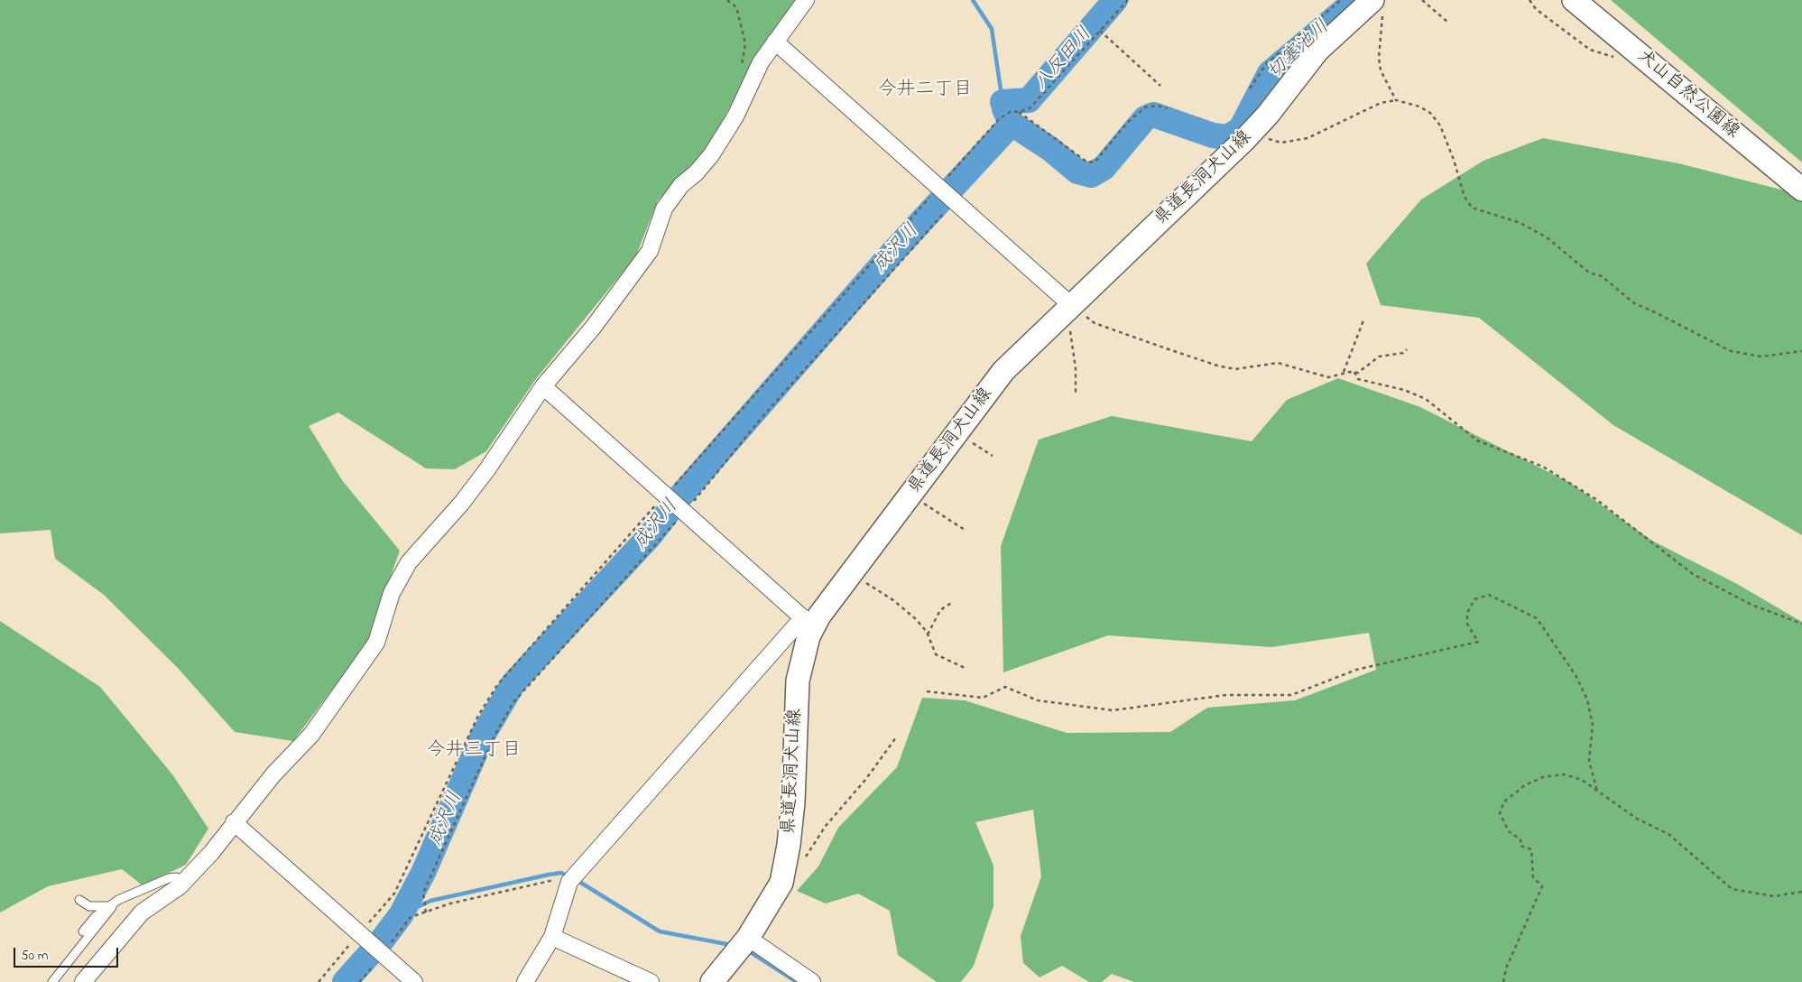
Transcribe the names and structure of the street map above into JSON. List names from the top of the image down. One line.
{"streets":{"main road":["犬山自然公園線","県道長洞犬山線"]},"districts":["今井二丁目","今井三丁目"],"water":["切塞池川","八反田川","成沢川"],"scale_bar":"50 m"}
